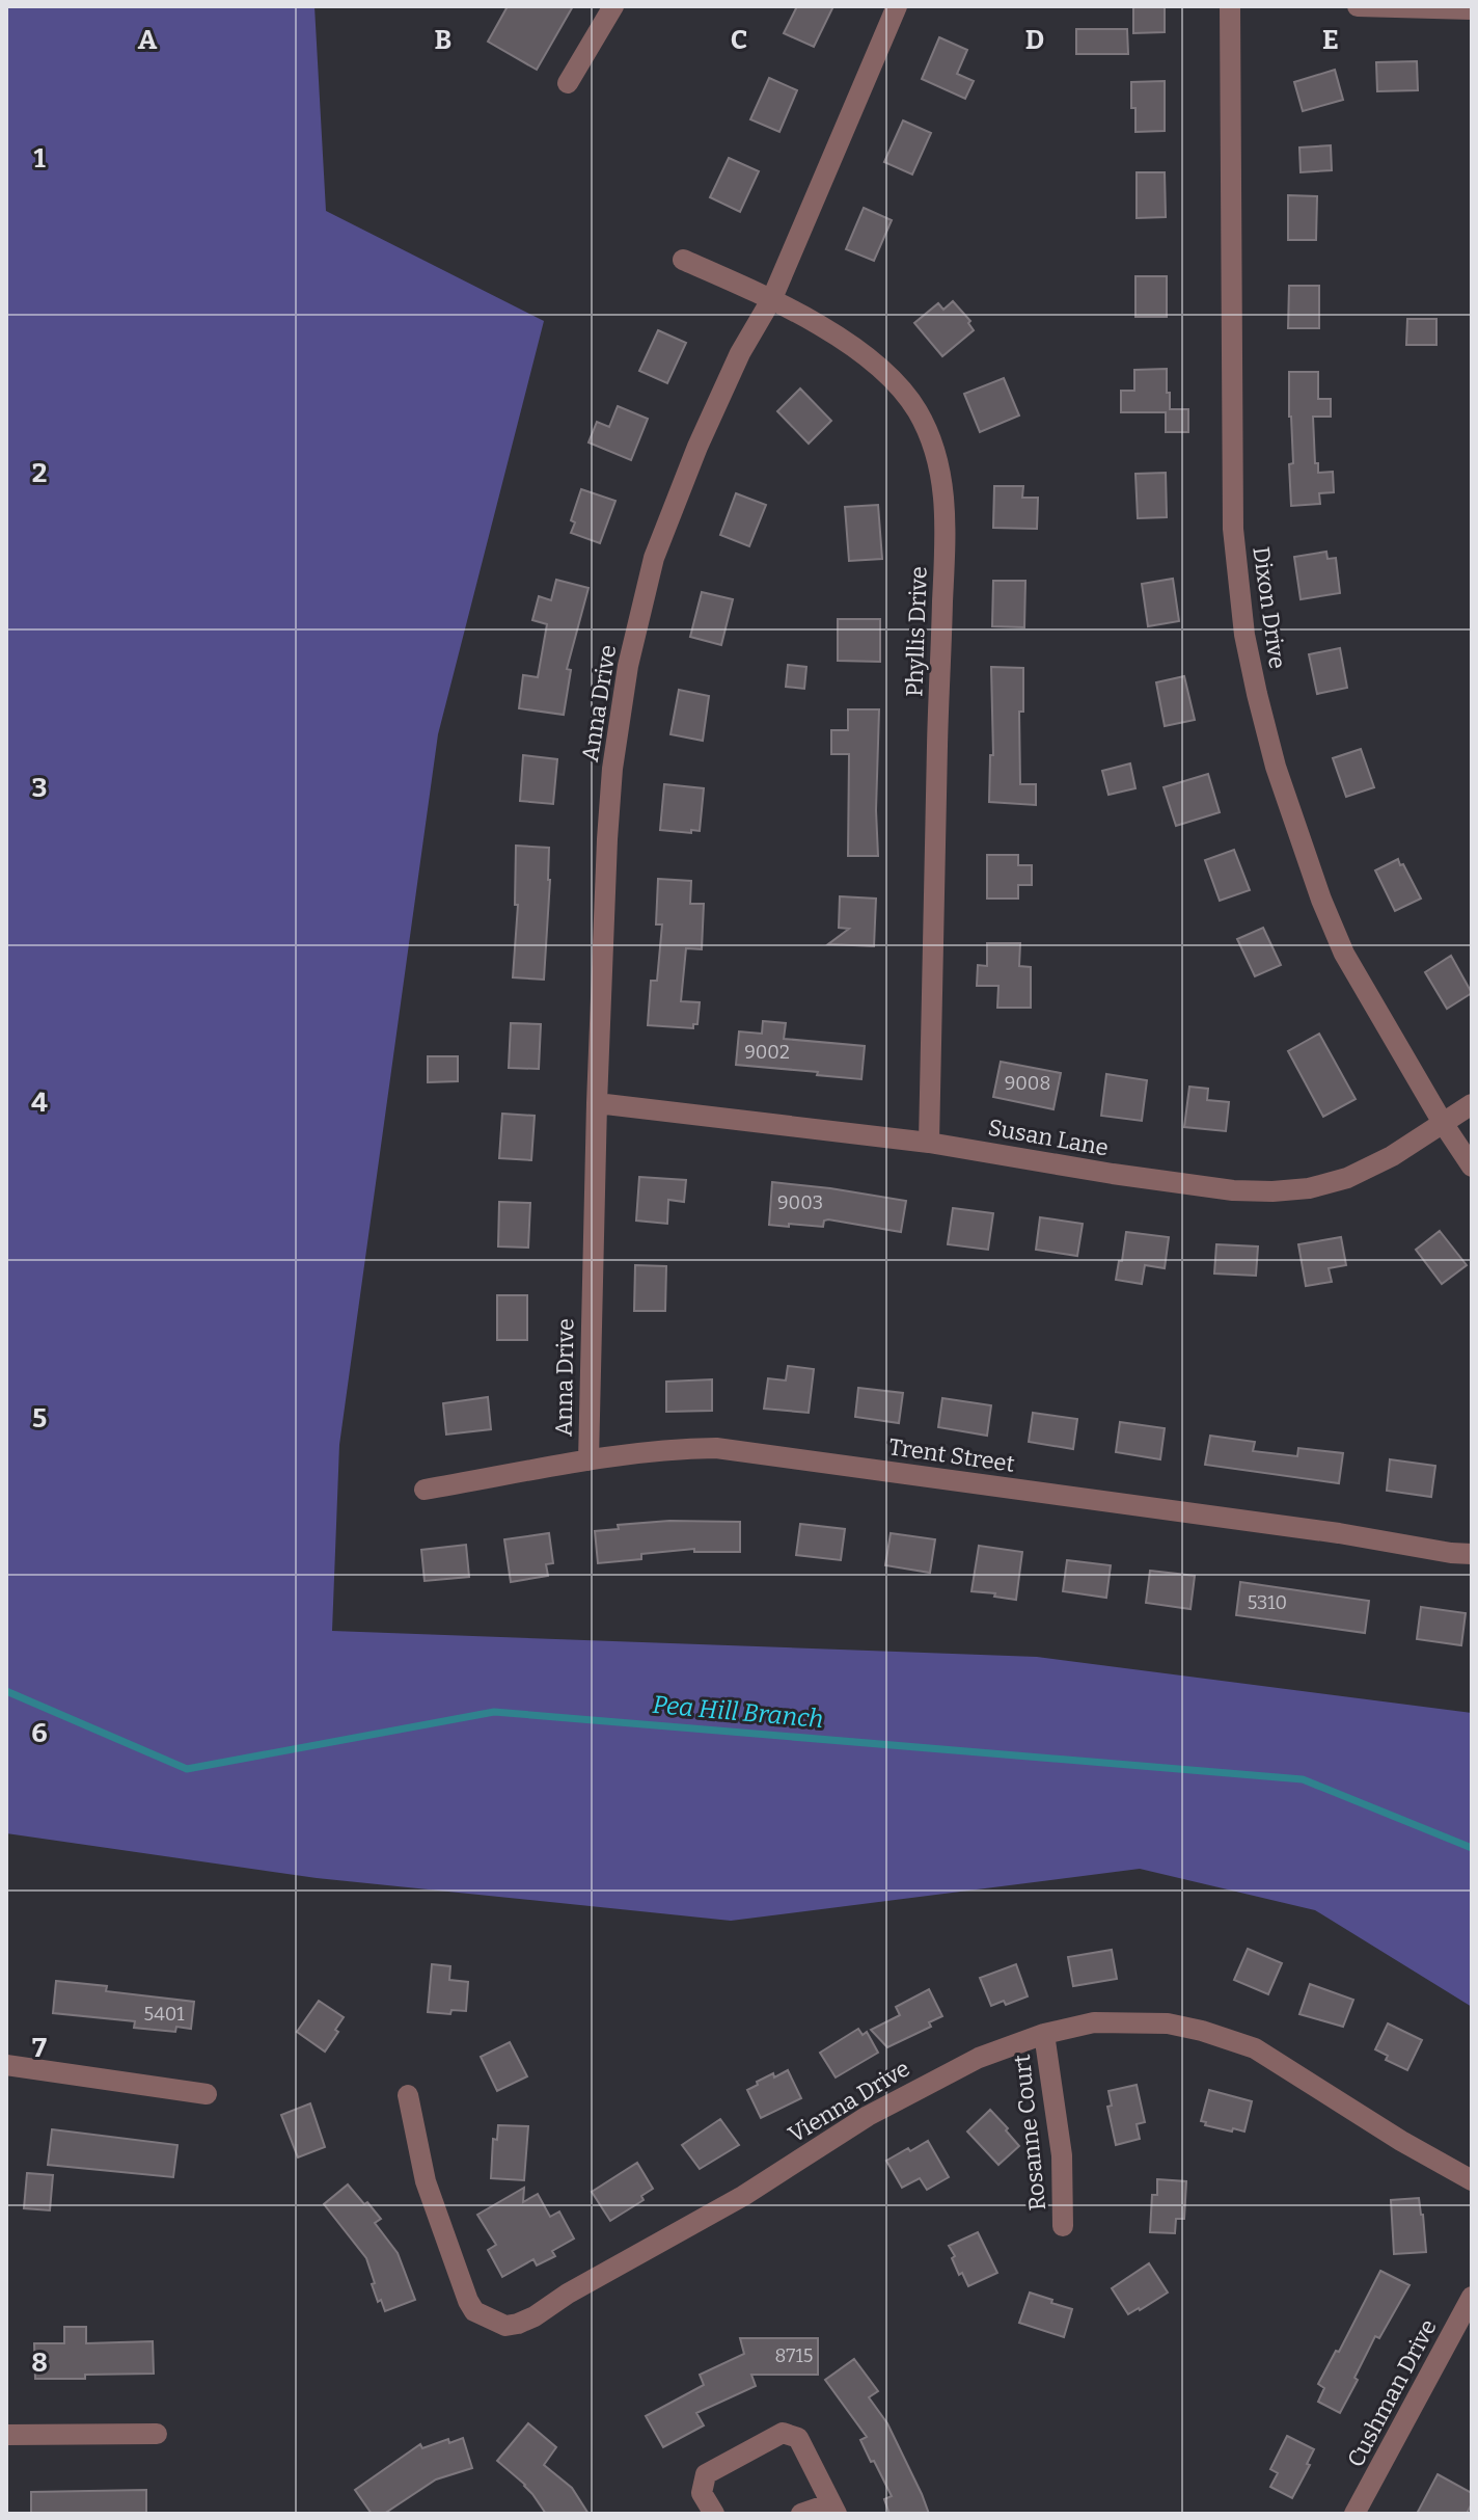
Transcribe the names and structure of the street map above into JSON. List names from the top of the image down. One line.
{"streets":{"street":["Dixon Drive","Phyllis Drive","Anna Drive","Susan Lane","Trent Street","Vienna Drive","Rosanne Court","Cushman Drive"]},"crossings":[["Dixon Drive","Susan Lane"],["Phyllis Drive","Anna Drive"],["Phyllis Drive","Susan Lane"],["Anna Drive","Susan Lane"],["Anna Drive","Trent Street"],["Vienna Drive","Rosanne Court"]],"water":["Pea Hill Branch"],"house_numbers":["9002","9008","9003","5310","5401","8715"],"grid":{"columns":["A","B","C","D","E"],"rows":["1","2","3","4","5","6","7","8"]}}
